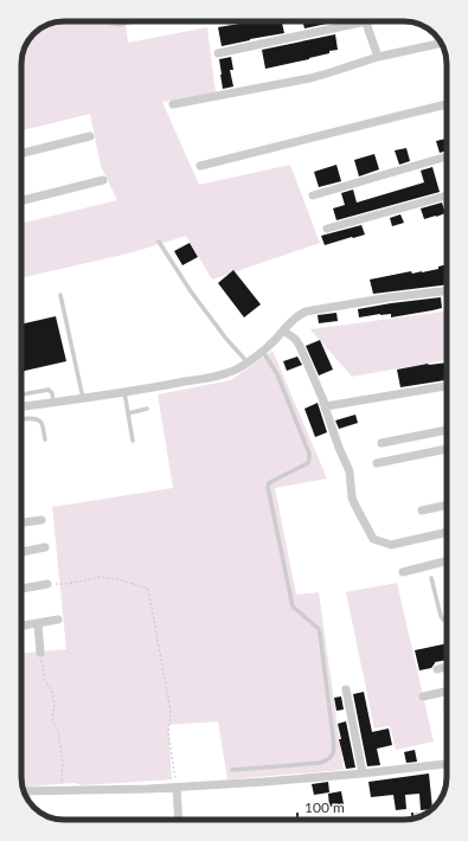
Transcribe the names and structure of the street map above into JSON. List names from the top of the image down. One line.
{"scale_bar":"100 m"}
